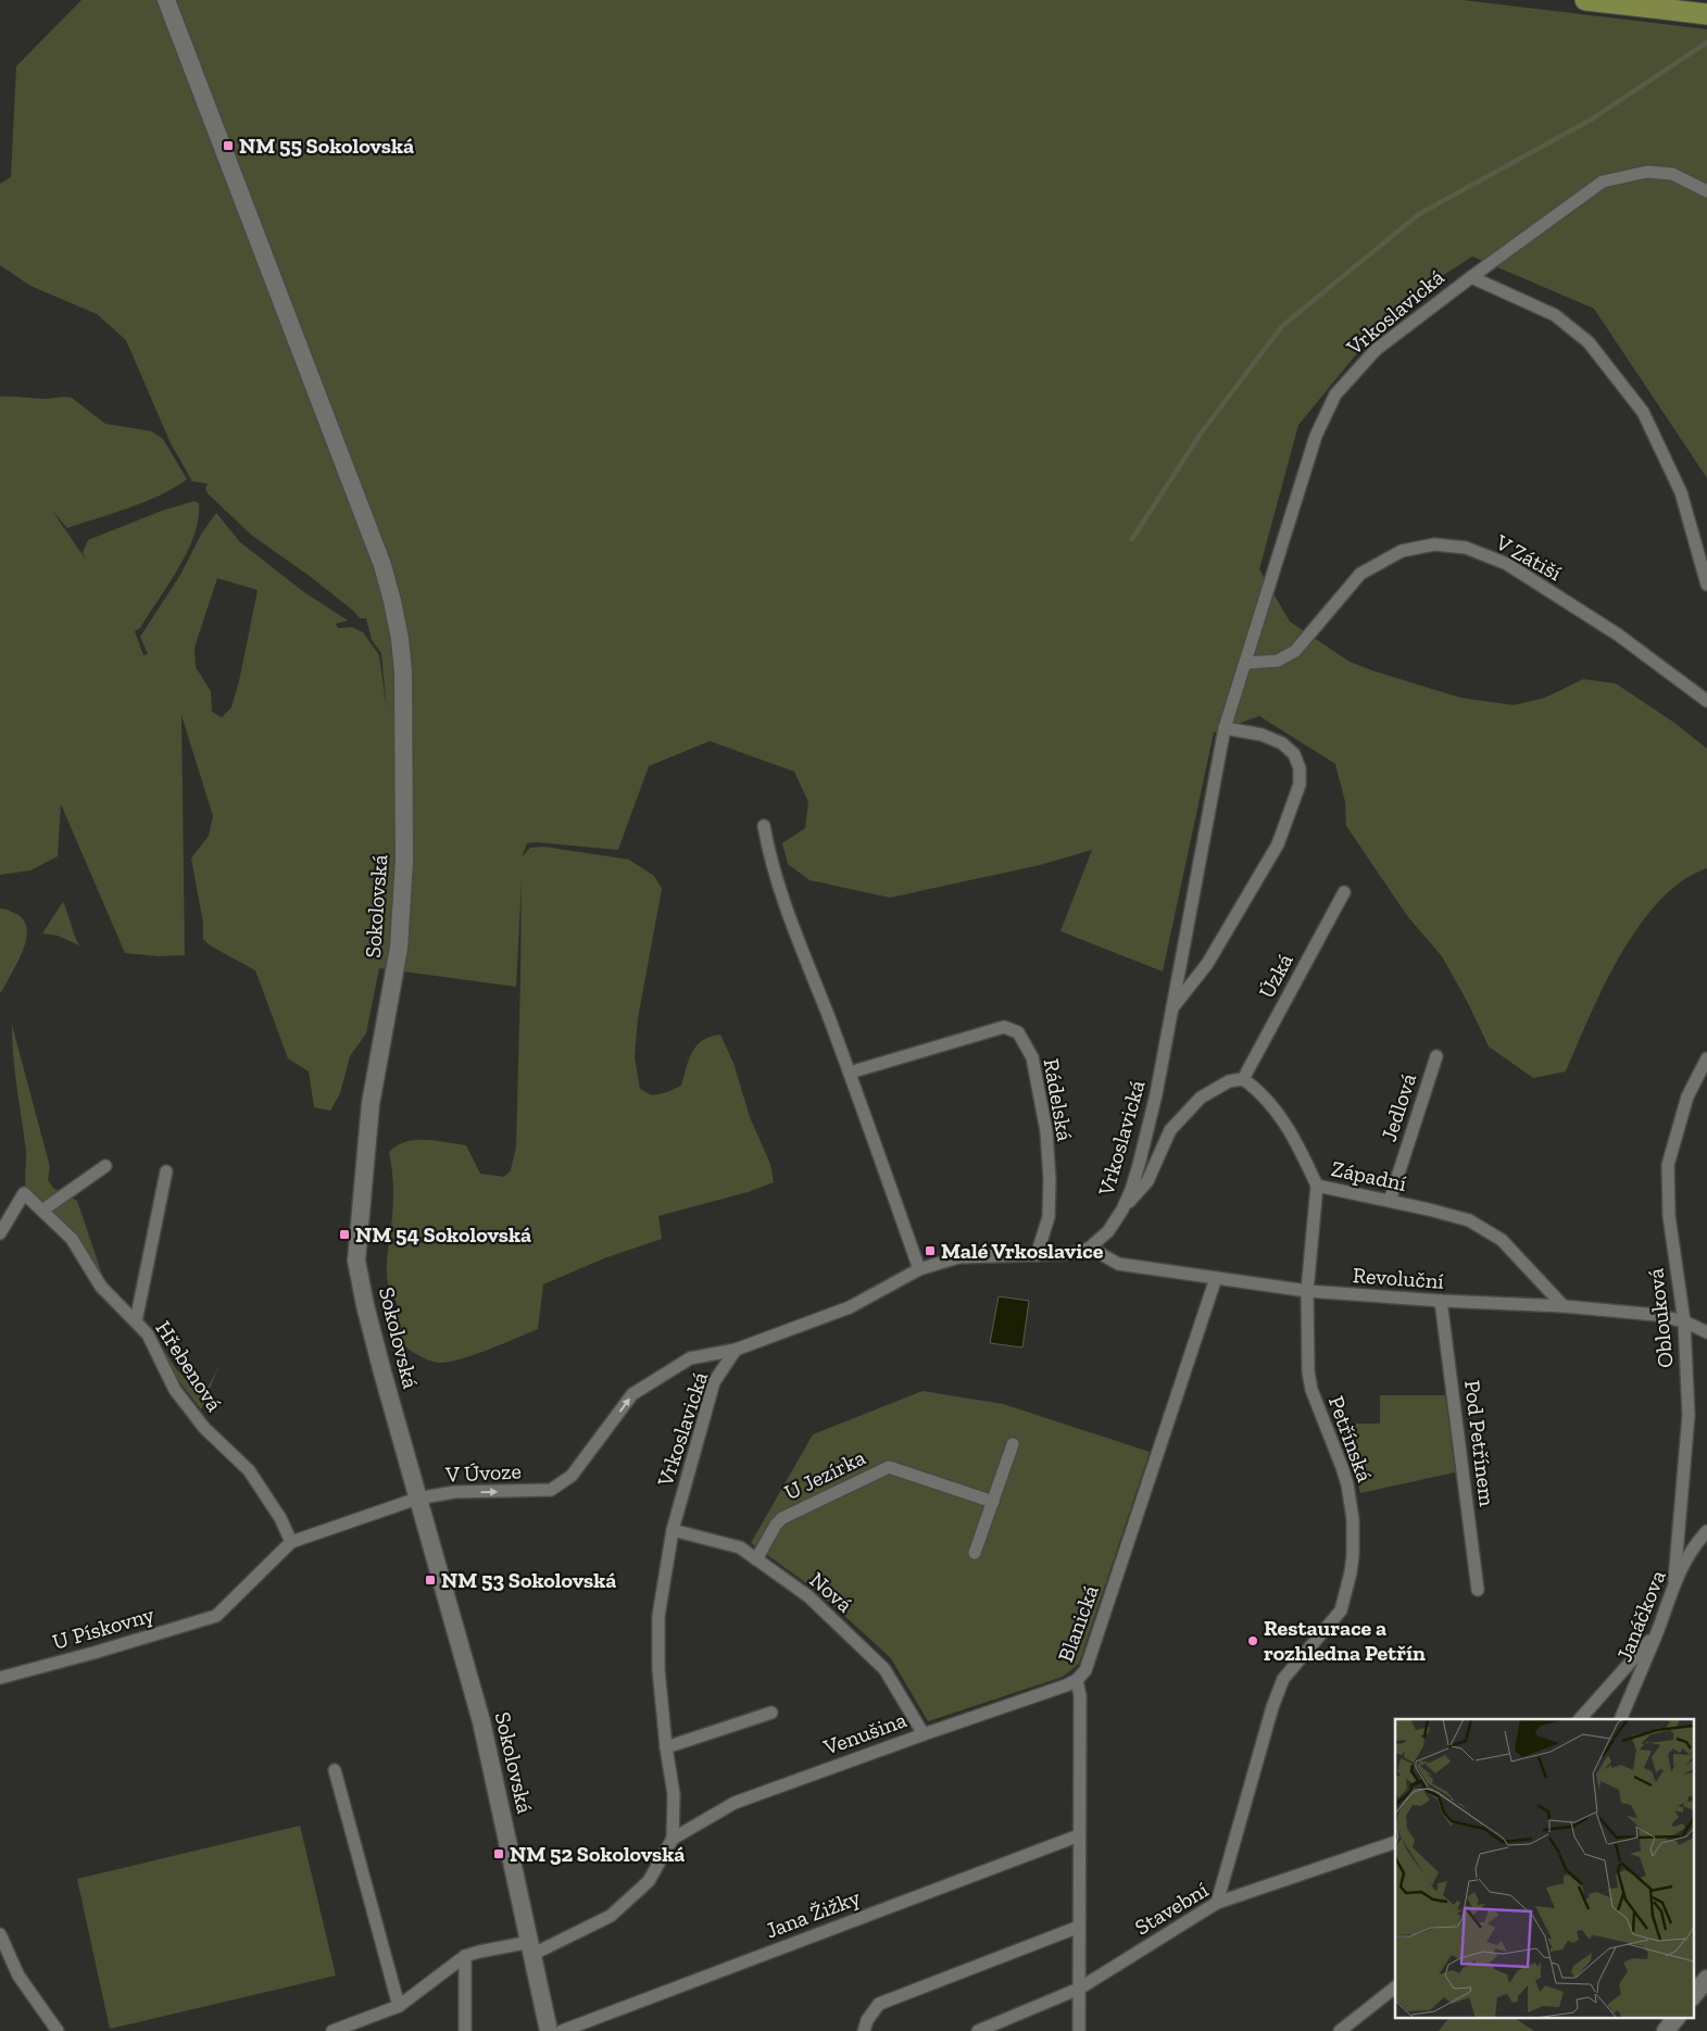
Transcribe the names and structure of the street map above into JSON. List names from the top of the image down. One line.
{"streets":{"street":["Vrkoslavická","V Zátiší","Sokolovská","Úzká","Rádelská","Jedlová","Západní","Revoluční","Oblouková","Hřebenová","Petřínská","Pod Petřínem","V Úvoze","U Jezírka","Nová","Janáčkova","Blanická","U Pískovny","Venušina","Stavební","Jana Žižky"]},"crossings":[["Vrkoslavická","V Zátiší"],["Vrkoslavická","Sokolovská"],["Vrkoslavická","Revoluční"],["Vrkoslavická","V Úvoze"],["Vrkoslavická","Nová"],["Vrkoslavická","Venušina"],["Sokolovská","V Úvoze"],["Úzká","Západní"],["Jedlová","Západní"],["Západní","Revoluční"],["Západní","Petřínská"],["Revoluční","Oblouková"],["Revoluční","Petřínská"],["Revoluční","Pod Petřínem"],["Revoluční","Blanická"],["Oblouková","Janáčkova"],["Hřebenová","V Úvoze"],["Petřínská","Stavební"],["V Úvoze","U Pískovny"],["U Jezírka","Nová"],["Nová","Venušina"],["Blanická","Venušina"],["Blanická","Stavební"],["Blanická","Jana Žižky"]],"one_way":["V Úvoze"],"places":{"transit":["NM 55 Sokolovská","NM 54 Sokolovská","Malé Vrkoslavice","NM 53 Sokolovská","NM 52 Sokolovská"],"other":["Restaurace a rozhledna Petřín"]}}
